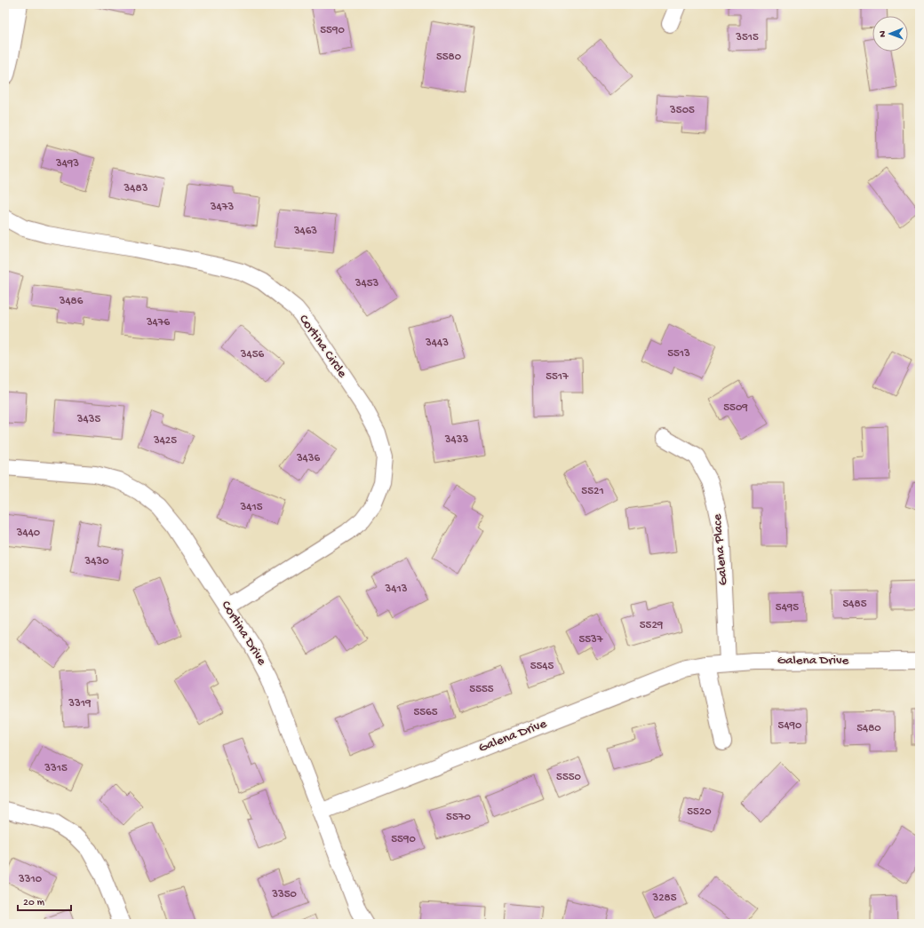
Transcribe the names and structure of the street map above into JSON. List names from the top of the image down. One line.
{"streets":{"street":["Cortina Circle","Galena Place","Cortina Drive","Galena Drive"]},"crossings":[["Cortina Circle","Cortina Drive"],["Galena Place","Galena Drive"],["Cortina Drive","Galena Drive"]],"house_numbers":["5590","3515","5580","3505","3493","3483","3473","3463","3453","3486","3476","3443","5513","3456","5517","5509","3435","3433","3425","3436","5521","3415","3440","3430","3413","5485","5495","5529","5537","5545","5555","3319","5565","5490","5480","3315","5550","5520","5570","5590","3310","3350","3285"],"scale_bar":"20 m","north":"left"}
